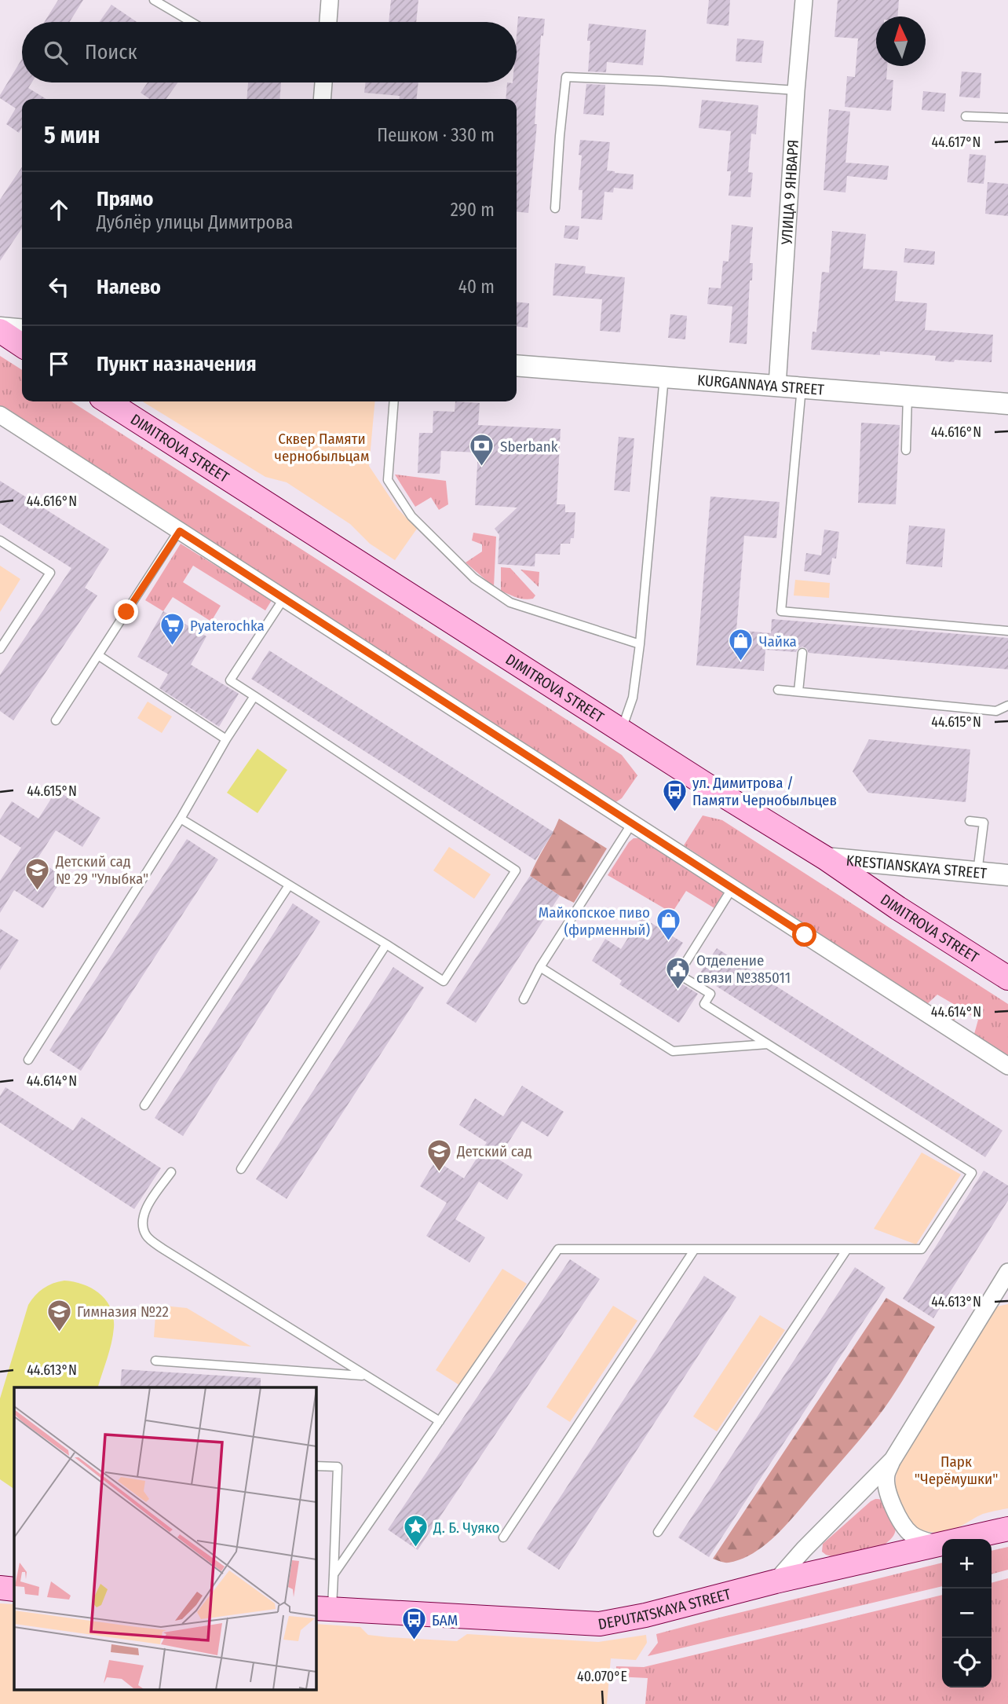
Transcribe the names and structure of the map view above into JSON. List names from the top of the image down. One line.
{"streets":{"main road":["DIMITROVA STREET","DEPUTATSKAYA STREET"],"street":["УЛИЦА 9 ЯНВАРЯ","KURGANNAYA STREET","KRESTIANSKAYA STREET"]},"crossings":[["УЛИЦА 9 ЯНВАРЯ","KURGANNAYA STREET"],["DIMITROVA STREET","KRESTIANSKAYA STREET"]],"parks":["Сквер Памяти чернобыльцам","Парк \"Черёмушки\""],"places":{"bank":["Sberbank"],"supermarket":["Pyaterochka"],"shop":["Чайка","Майкопское пиво (фирменный)"],"bus stop":["ул. Димитрова / Памяти Чернобыльцев","БАМ"],"school or university":["Детский сад № 29 \"Улыбка\"","Детский сад","Гимназия №22"],"public building":["Отделение связи №385011"],"place":["Д. Б. Чуяко"]},"north":"top","page":{"search":"Поиск","heading":["5 мин","Пешком · 330 m"],"list":[["Прямо","Дублёр улицы Димитрова","290 m"],["Налево","40 m"],"Пункт назначения"],"map_buttons":["+","−"]},"coordinates":["44.617°N","44.616°N","44.615°N","44.614°N","44.613°N","40.070°E"]}
